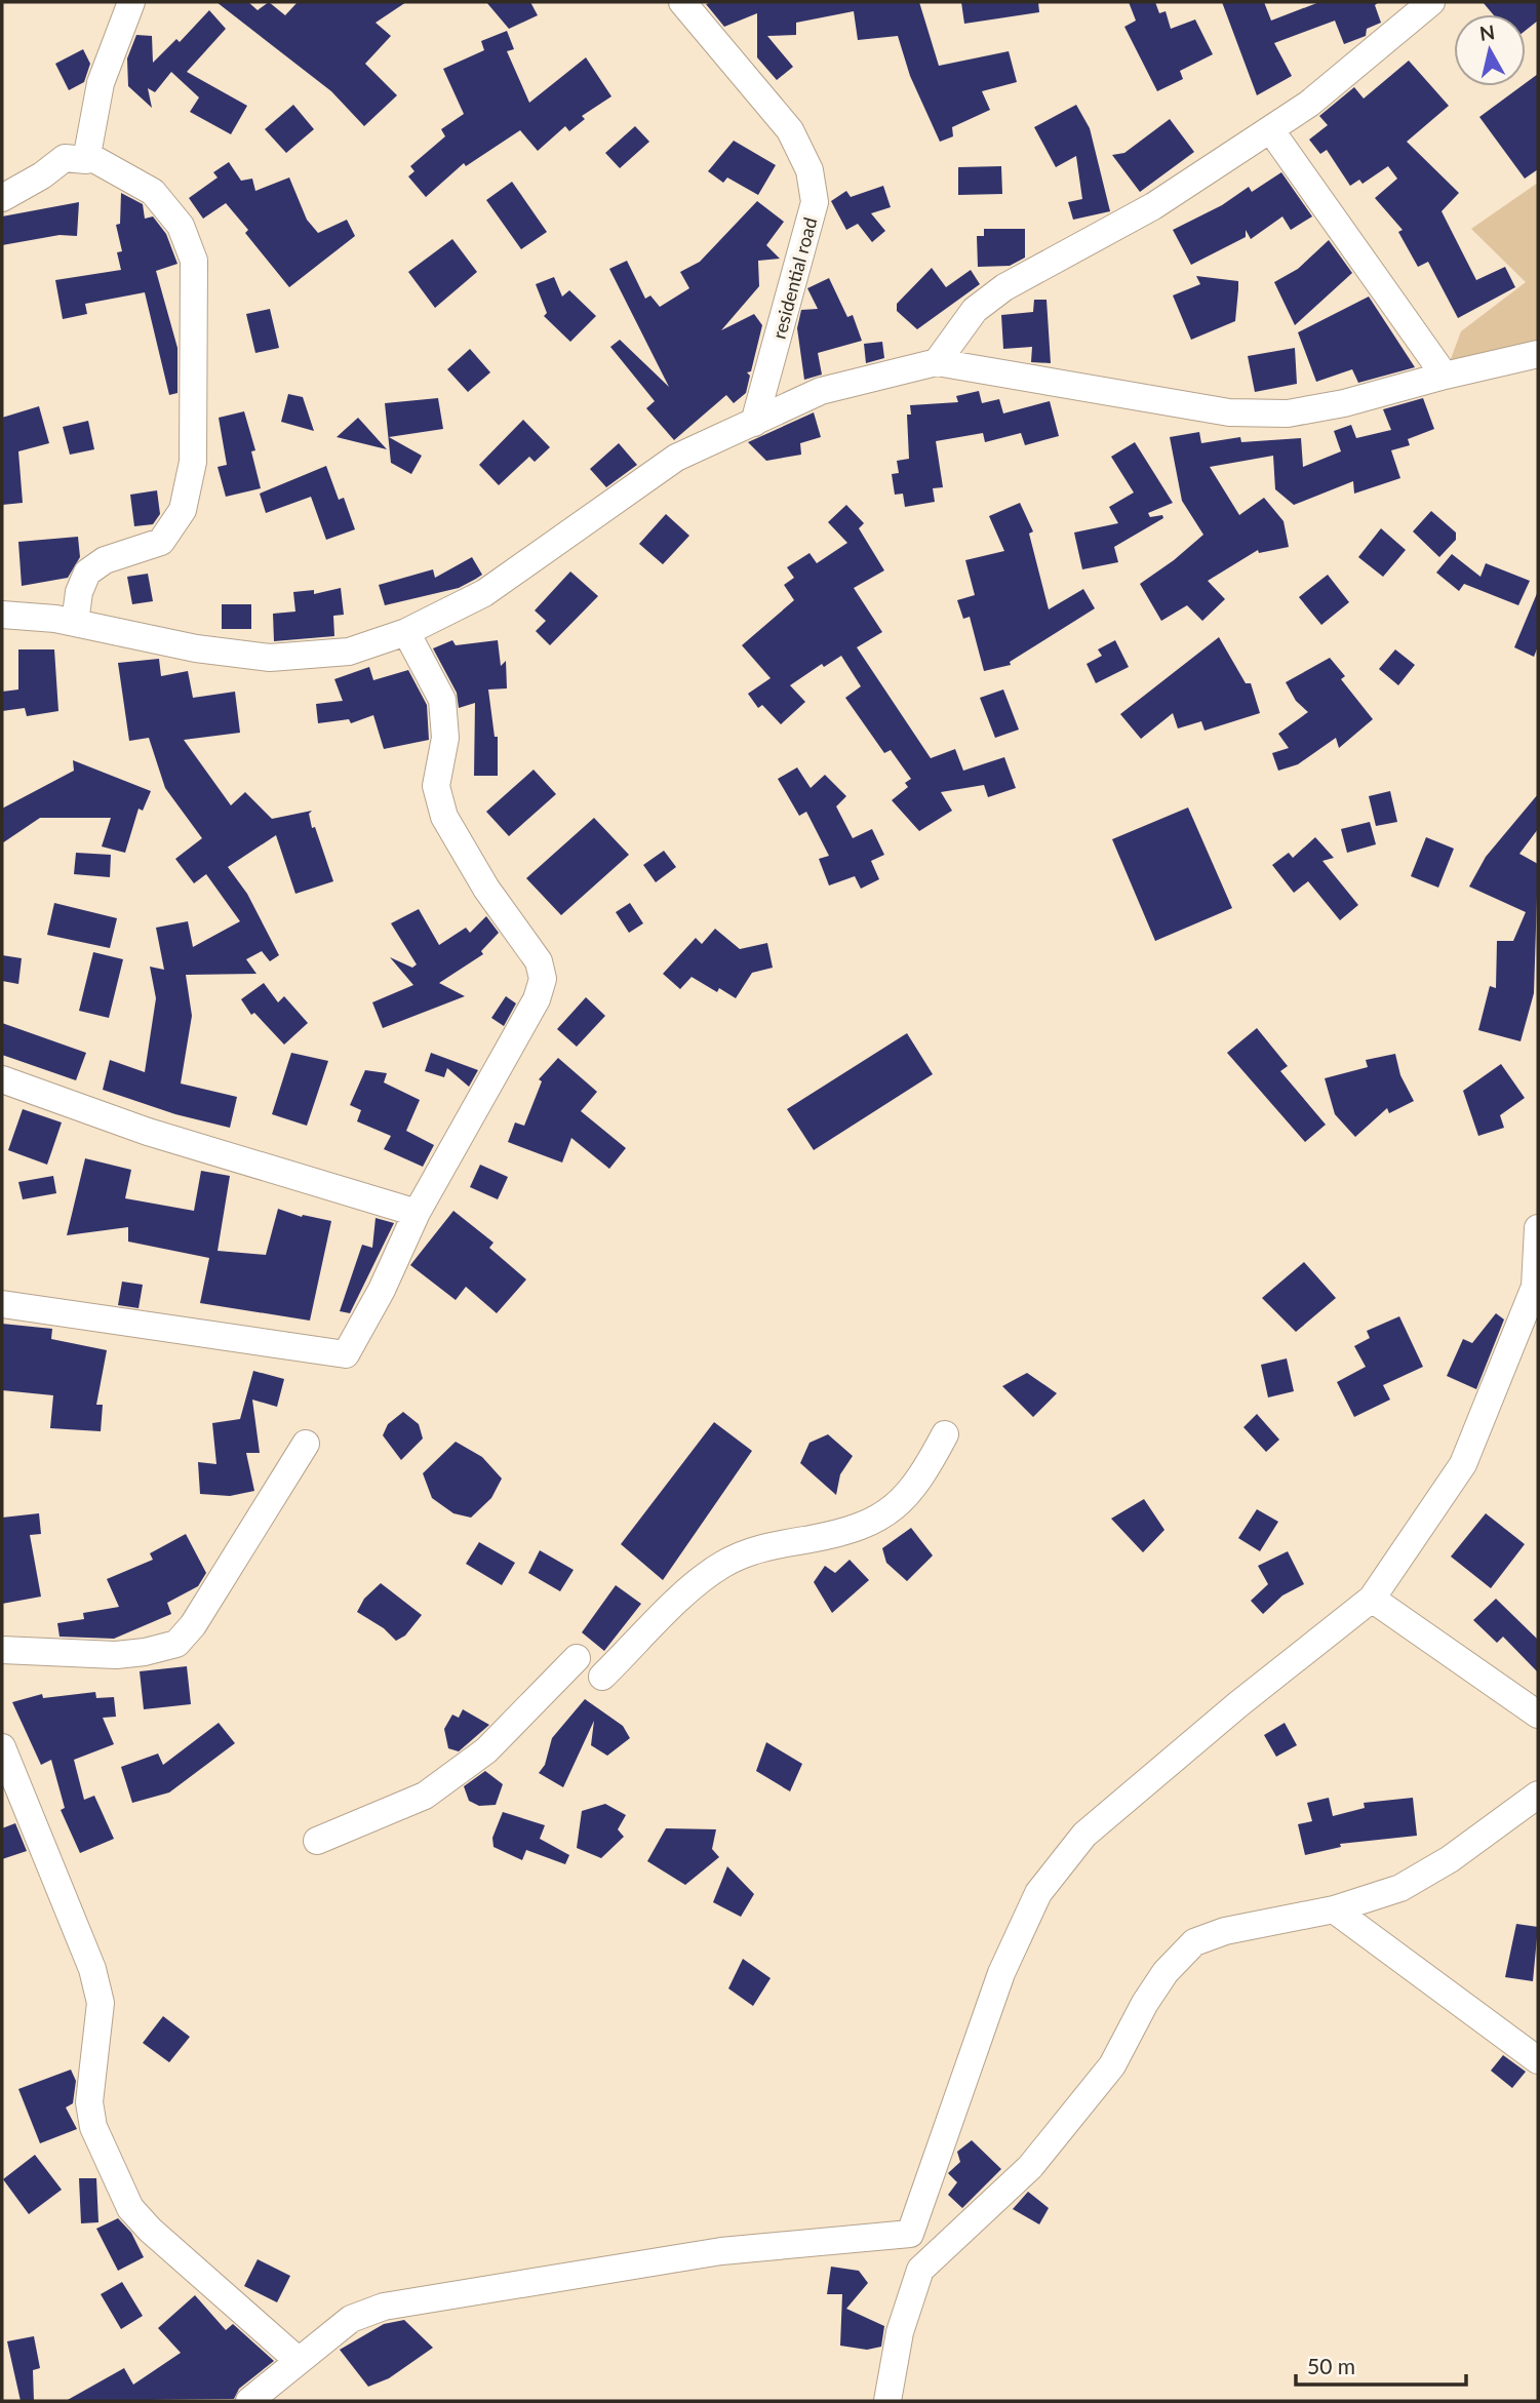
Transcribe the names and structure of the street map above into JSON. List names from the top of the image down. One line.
{"streets":{"street":["residential road"]},"scale_bar":"50 m","north":"top"}
